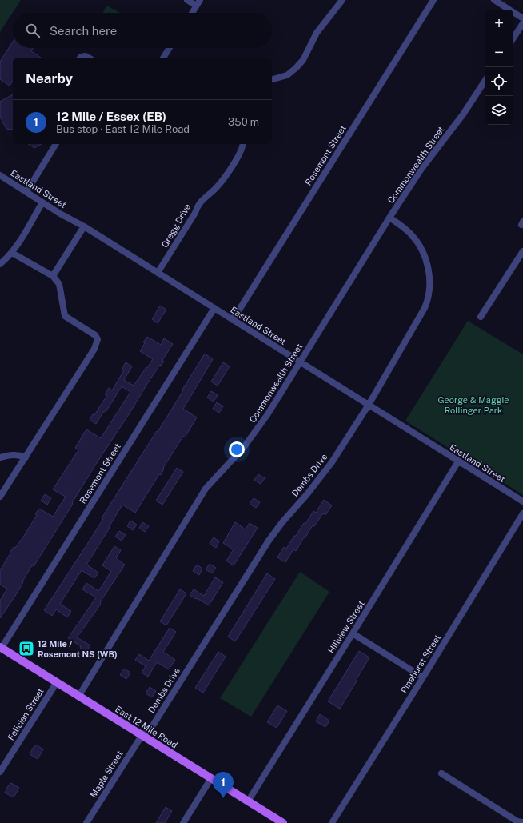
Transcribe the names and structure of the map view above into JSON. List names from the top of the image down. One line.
{"streets":{"main road":["East 12 Mile Road"],"street":["Rosemont Street","Commonwealth Street","Eastland Street","Gregg Drive","Dembs Drive","Hillview Street","Pinehurst Street","Felician Street","Maple Street"]},"crossings":[["Rosemont Street","Eastland Street"],["Rosemont Street","East 12 Mile Road"],["Commonwealth Street","Eastland Street"],["Commonwealth Street","Dembs Drive"],["Commonwealth Street","East 12 Mile Road"],["Eastland Street","Gregg Drive"],["Eastland Street","Dembs Drive"],["Eastland Street","Hillview Street"],["Dembs Drive","East 12 Mile Road"],["Dembs Drive","Maple Street"],["Hillview Street","East 12 Mile Road"],["Felician Street","East 12 Mile Road"],["East 12 Mile Road","Maple Street"]],"parks":["George & Maggie Rollinger Park"],"places":{"bus stop":["12 Mile / Rosemont NS (WB)"]},"page":{"map_buttons":["+","−"],"search":"Search here","heading":"Nearby","list":[{"mark":"1","name":"12 Mile / Essex (EB)","note":"Bus stop · East 12 Mile Road","value":"350 m"}],"pins":"1"}}
